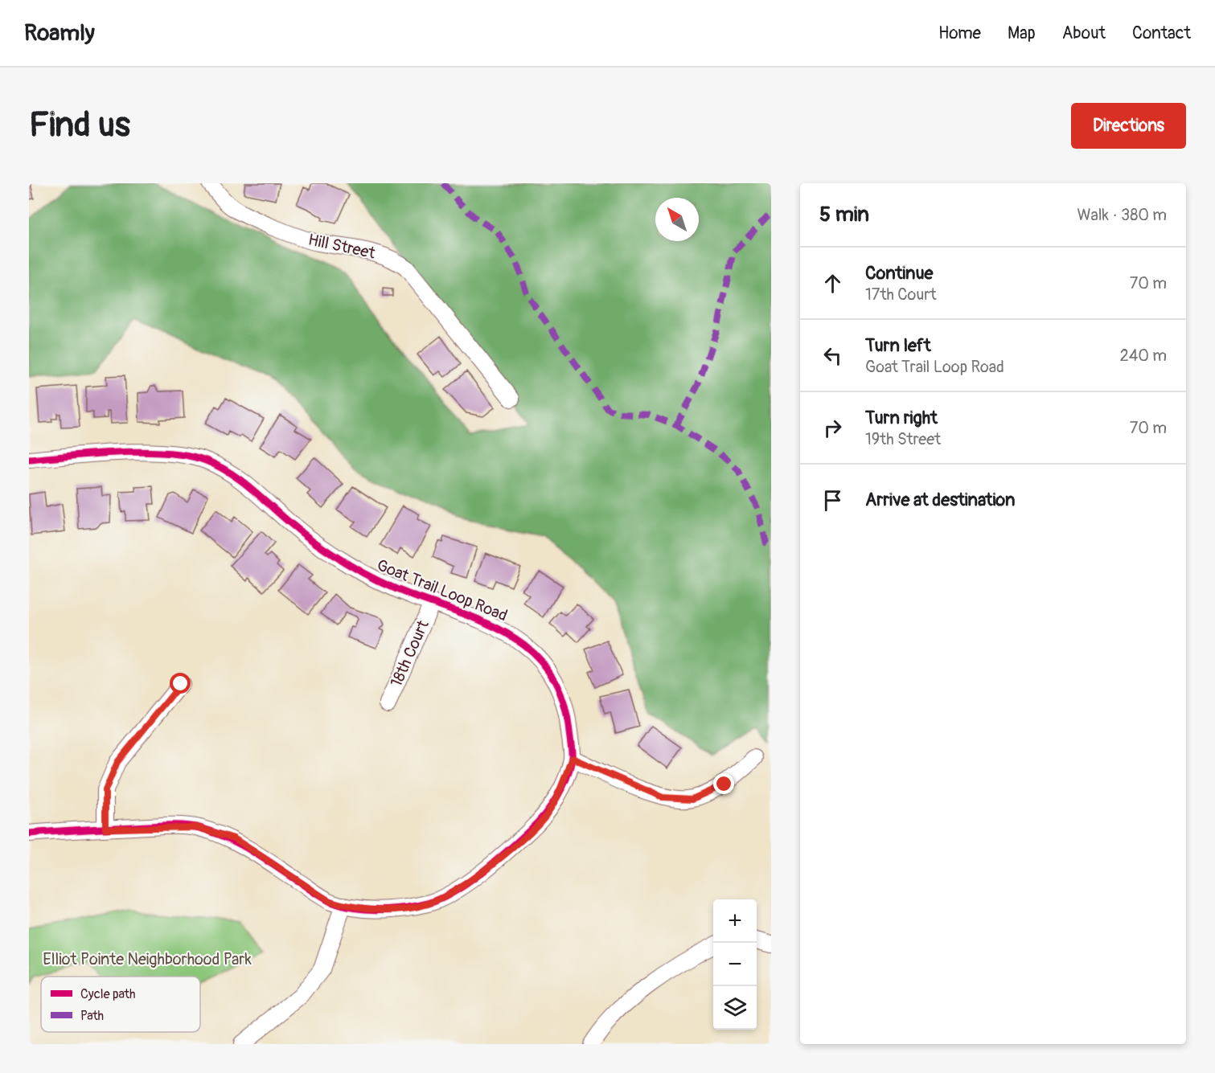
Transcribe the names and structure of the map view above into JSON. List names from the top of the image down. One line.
{"streets":{"street":["Hill Street","Goat Trail Loop Road","18th Court"]},"crossings":[["Goat Trail Loop Road","18th Court"]],"parks":["Elliot Pointe Neighborhood Park"],"legend":["Cycle path","Path"],"north":"top left","page":{"header":"Roamly","nav":["Home","Map","About","Contact"],"buttons":"Directions","title":"Find us","heading":["5 min","Walk · 380 m"],"list":[["Continue","17th Court","70 m"],["Turn left","Goat Trail Loop Road","240 m"],["Turn right","19th Street","70 m"],"Arrive at destination"],"map_buttons":["+","−"]}}
